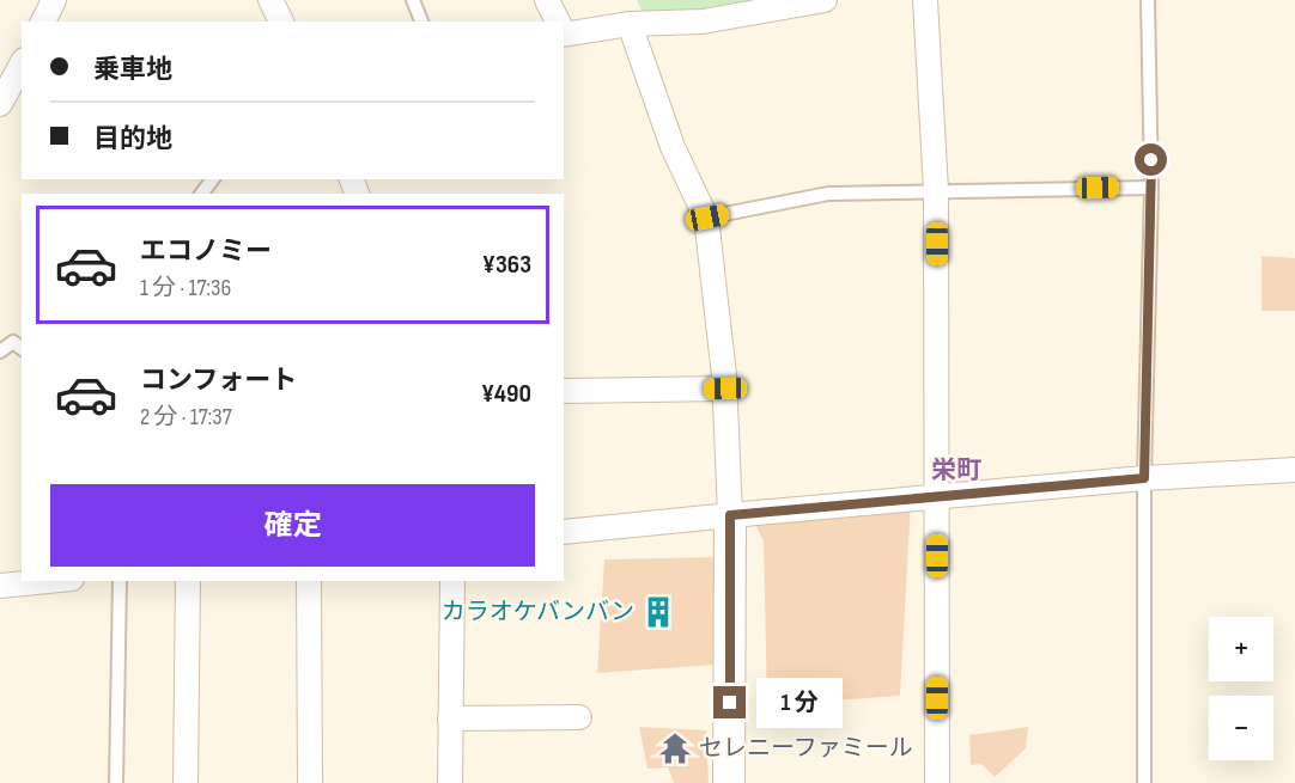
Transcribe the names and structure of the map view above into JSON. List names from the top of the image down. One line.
{"districts":["栄町"],"places":{"building":["カラオケバンバン"],"temple":["セレニーファミール"]},"page":{"banner":["乗車地","目的地"],"list":[{"name":"エコノミー","note":"1 分 · 17:36","value":"¥363"},{"name":"コンフォート","note":"2 分 · 17:37","value":"¥490"}],"buttons":"確定","map_buttons":["+","−"],"bubble":"1 分"}}
